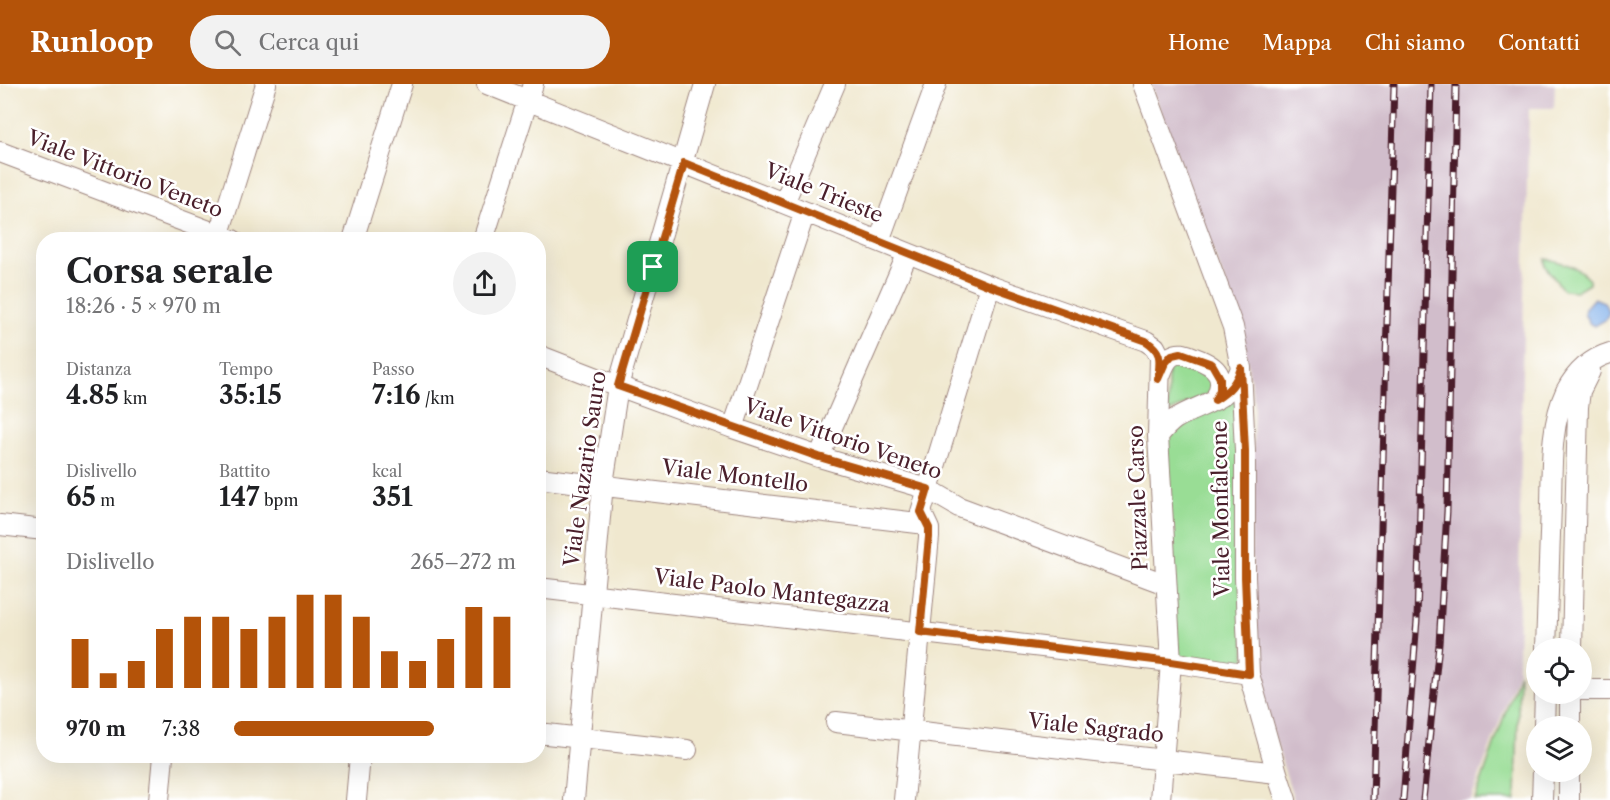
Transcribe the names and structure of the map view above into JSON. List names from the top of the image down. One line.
{"streets":{"street":["Viale Vittorio Veneto","Viale Trieste","Viale Nazario Sauro","Viale Montello","Piazzale Carso","Viale Monfalcone","Viale Paolo Mantegazza","Viale Sagrado"]},"crossings":[["Viale Vittorio Veneto","Viale Nazario Sauro"],["Viale Vittorio Veneto","Piazzale Carso"],["Viale Trieste","Viale Nazario Sauro"],["Viale Trieste","Piazzale Carso"],["Viale Nazario Sauro","Viale Montello"],["Viale Nazario Sauro","Viale Paolo Mantegazza"],["Piazzale Carso","Viale Paolo Mantegazza"],["Piazzale Carso","Viale Sagrado"],["Viale Monfalcone","Viale Paolo Mantegazza"],["Viale Monfalcone","Viale Sagrado"]],"page":{"header":"Runloop","search":"Cerca qui","nav":["Home","Mappa","Chi siamo","Contatti"],"heading":["Corsa serale","18:26 · 5 × 970 m"],"stats":[["Distanza","4.85 km"],["Tempo","35:15"],["Passo","7:16 /km"],["Dislivello","65 m"],["Battito","147 bpm"],["kcal","351"]],"chart":["Dislivello","265–272 m"],"list":[{"name":"970 m","note":"7:38"}]}}
